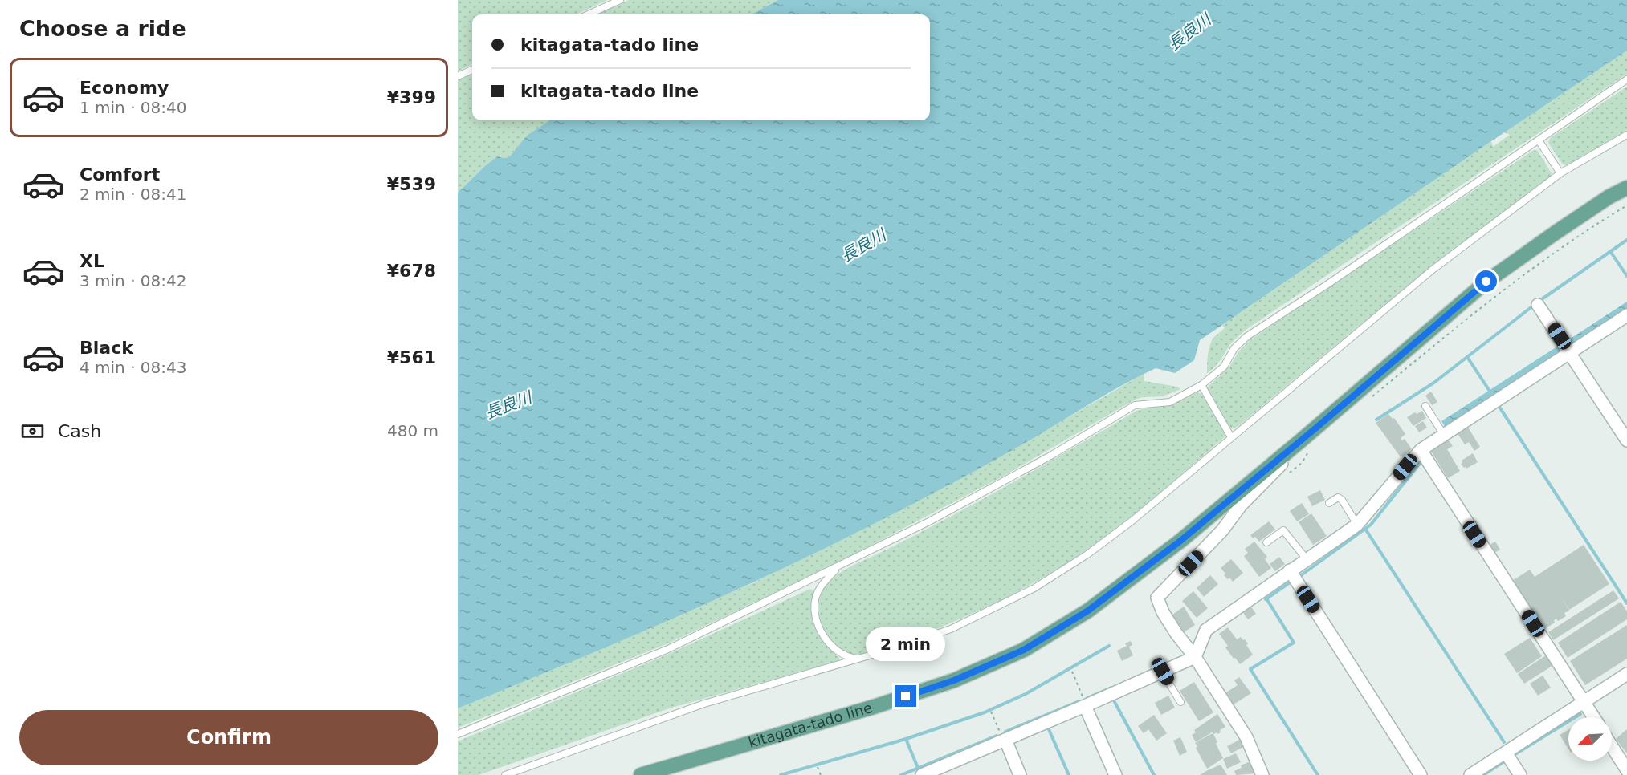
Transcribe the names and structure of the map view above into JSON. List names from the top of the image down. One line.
{"streets":{"main road":["kitagata-tado line"]},"water":["長良川"],"north":"bottom left","page":{"heading":"Choose a ride","banner":["kitagata-tado line","kitagata-tado line"],"list":[{"name":"Economy","note":"1 min · 08:40","value":"¥399"},{"name":"Comfort","note":"2 min · 08:41","value":"¥539"},{"name":"XL","note":"3 min · 08:42","value":"¥678"},{"name":"Black","note":"4 min · 08:43","value":"¥561"}],"pay":["Cash","480 m"],"bubble":"2 min","buttons":"Confirm"}}
